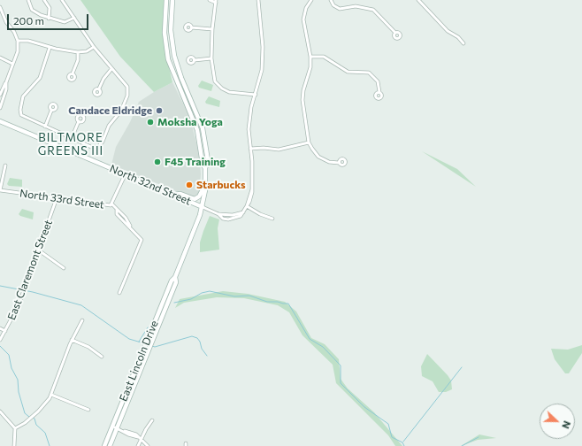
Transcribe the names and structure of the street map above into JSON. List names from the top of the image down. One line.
{"streets":{"main road":["North 32nd Street","East Lincoln Drive"],"street":["North 33rd Street","East Claremont Street"]},"crossings":[["North 32nd Street","North 33rd Street"],["North 32nd Street","East Lincoln Drive"],["North 33rd Street","East Claremont Street"]],"districts":["BILTMORE GREENS III"],"places":["Candace Eldridge","Moksha Yoga","F45 Training","Starbucks"],"scale_bar":"200 m","north":"right"}
